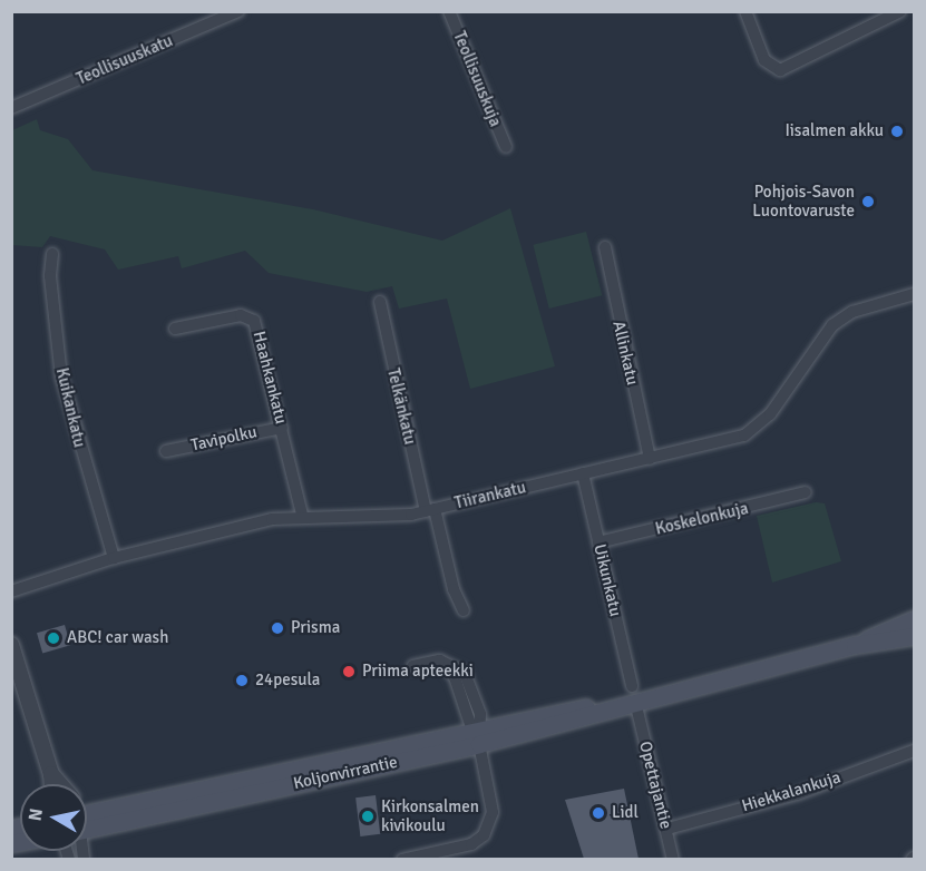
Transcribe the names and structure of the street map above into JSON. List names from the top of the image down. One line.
{"streets":{"main road":["Koljonvirrantie"],"street":["Teollisuuskatu","Teollisuuskuja","Allinkatu","Haahkankatu","Telkänkatu","Kuikankatu","Tavipolku","Tiirankatu","Koskelonkuja","Uikunkatu","Opettajantie","Hiekkalankuja"]},"crossings":[["Allinkatu","Tiirankatu"],["Haahkankatu","Tavipolku"],["Haahkankatu","Tiirankatu"],["Telkänkatu","Tiirankatu"],["Kuikankatu","Tiirankatu"],["Tiirankatu","Uikunkatu"],["Koskelonkuja","Uikunkatu"],["Opettajantie","Hiekkalankuja"]],"places":["Iisalmen akku","Pohjois-Savon Luontovaruste","Prisma","ABC! car wash","Priima apteekki","24pesula","Lidl","Kirkonsalmen kivikoulu"],"north":"left"}
